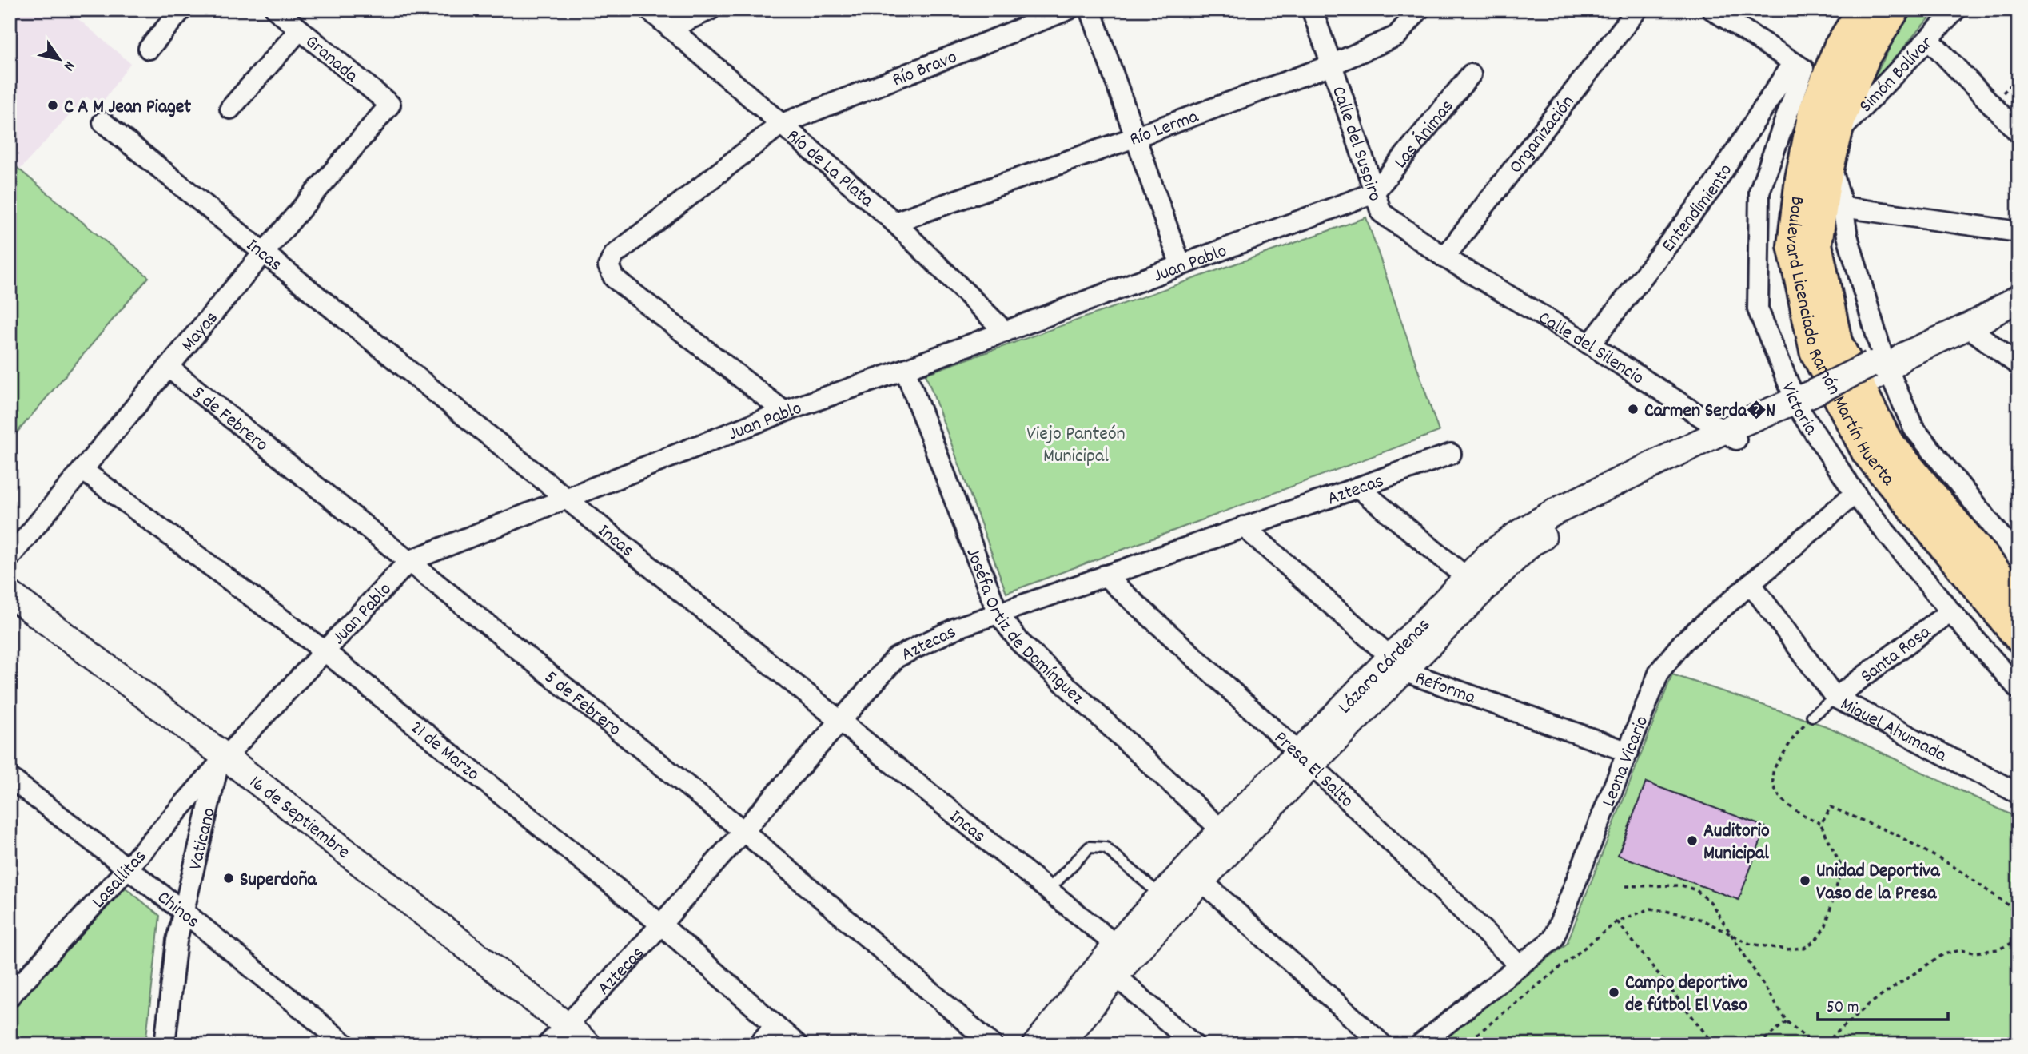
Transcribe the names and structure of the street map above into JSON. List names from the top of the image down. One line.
{"streets":{"main road":["Boulevard Licenciado Ramón Martín Huerta"],"street":["Granada","Río Bravo","Simón Bolívar","Río Lerma","Las Ánimas","Organización","Calle del Suspiro","Río de La Plata","Entendimiento","Incas","Juan Pablo","Mayas","Calle del Silencio","Victoria","5 de Febrero","Aztecas","Joséfa Ortiz de Domínguez","Santa Rosa","Lázaro Cárdenas","Reforma","Miguel Ahumada","21 de Marzo","Leona Vicario","Presa El Salto","16 de Septiembre","Vaticano","Lasallitas","Chinos"]},"crossings":[["Granada","Mayas"],["Río Bravo","Río de La Plata"],["Río Bravo","Juan Pablo"],["Simón Bolívar","Boulevard Licenciado Ramón Martín Huerta"],["Río Lerma","Calle del Suspiro"],["Río Lerma","Río de La Plata"],["Las Ánimas","Calle del Suspiro"],["Las Ánimas","Juan Pablo"],["Organización","Calle del Suspiro"],["Organización","Calle del Silencio"],["Calle del Suspiro","Juan Pablo"],["Calle del Suspiro","Calle del Silencio"],["Río de La Plata","Juan Pablo"],["Entendimiento","Boulevard Licenciado Ramón Martín Huerta"],["Entendimiento","Calle del Silencio"],["Entendimiento","Victoria"],["Incas","Juan Pablo"],["Incas","Mayas"],["Incas","Aztecas"],["Incas","Lázaro Cárdenas"],["Juan Pablo","5 de Febrero"],["Juan Pablo","Joséfa Ortiz de Domínguez"],["Juan Pablo","21 de Marzo"],["Juan Pablo","16 de Septiembre"],["Juan Pablo","Vaticano"],["Juan Pablo","Lasallitas"],["Mayas","5 de Febrero"],["Mayas","21 de Marzo"],["Boulevard Licenciado Ramón Martín Huerta","Victoria"],["Calle del Silencio","Lázaro Cárdenas"],["Victoria","Santa Rosa"],["Victoria","Lázaro Cárdenas"],["Victoria","Leona Vicario"],["5 de Febrero","Aztecas"],["Aztecas","Joséfa Ortiz de Domínguez"],["Aztecas","Reforma"],["Aztecas","21 de Marzo"],["Aztecas","Presa El Salto"],["Aztecas","16 de Septiembre"],["Joséfa Ortiz de Domínguez","Lázaro Cárdenas"],["Santa Rosa","Miguel Ahumada"],["Lázaro Cárdenas","Reforma"],["Lázaro Cárdenas","Presa El Salto"],["Reforma","Leona Vicario"],["Miguel Ahumada","Leona Vicario"],["Leona Vicario","Presa El Salto"],["16 de Septiembre","Vaticano"],["16 de Septiembre","Lasallitas"],["Vaticano","Lasallitas"],["Vaticano","Chinos"],["Lasallitas","Chinos"]],"parks":["Viejo Panteón Municipal"],"places":["C A M Jean Piaget","Carmen Serda�N","Auditorio Municipal","Superdoña","Unidad Deportiva Vaso de la Presa","Campo deportivo de fútbol El Vaso"],"scale_bar":"50 m","north":"bottom right"}
